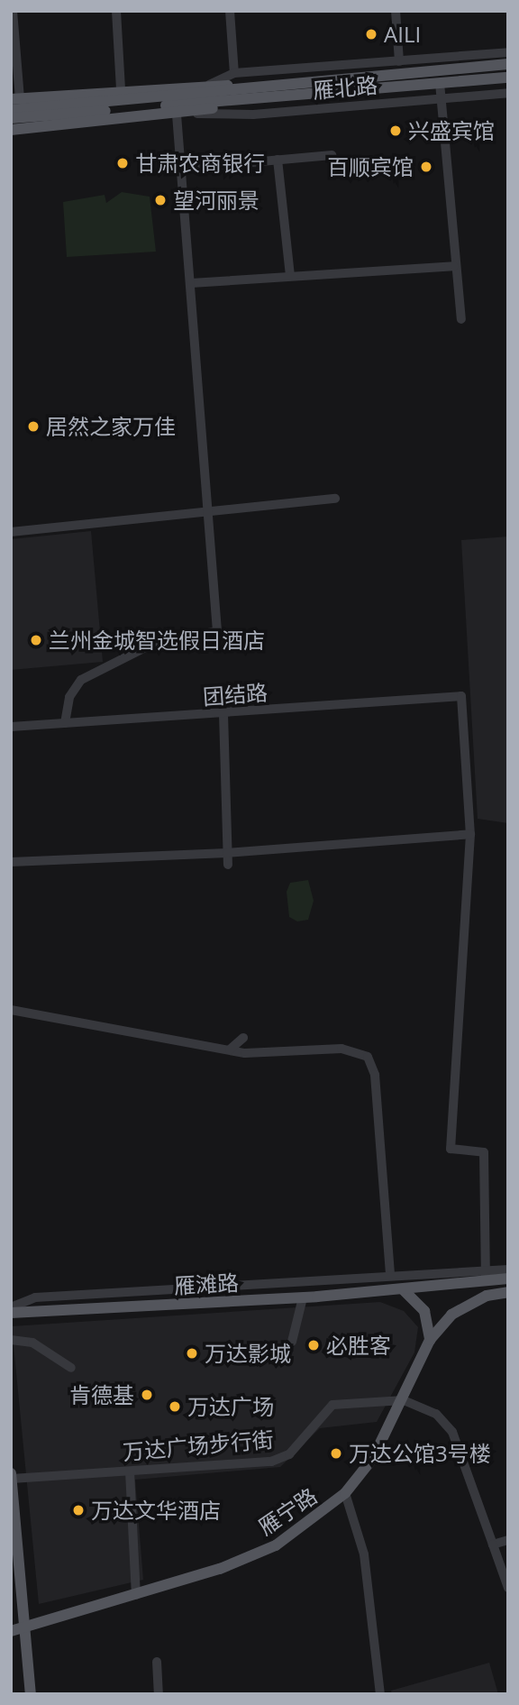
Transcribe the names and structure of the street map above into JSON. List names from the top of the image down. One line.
{"streets":{"main road":["雁北路","雁滩路","雁宁路"],"street":["团结路","万达广场步行街"]},"crossings":[["万达广场步行街","雁宁路"]],"places":["AILI","兴盛宾馆","甘肃农商银行","百顺宾馆","望河丽景","居然之家万佳","兰州金城智选假日酒店","必胜客","万达影城","肯德基","万达广场","万达公馆3号楼","万达文华酒店"]}
